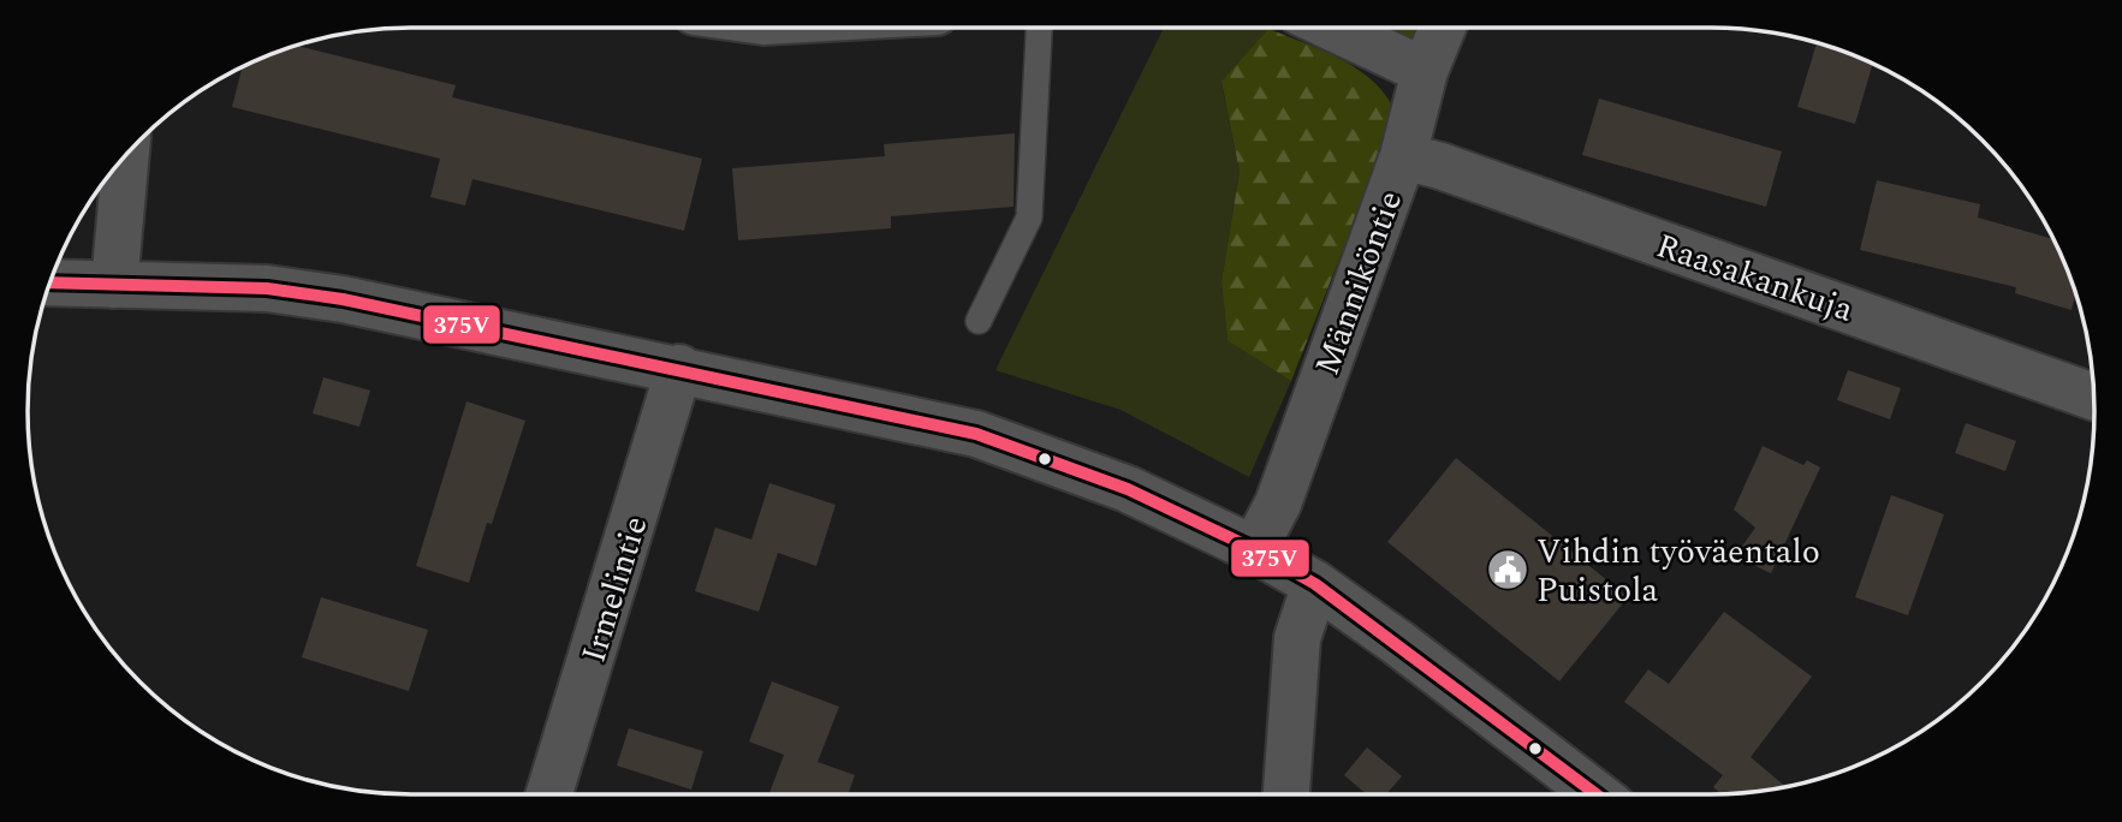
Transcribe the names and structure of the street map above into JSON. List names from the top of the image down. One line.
{"streets":{"street":["Raasakankuja","Männiköntie","Irmelintie"]},"crossings":[["Raasakankuja","Männiköntie"]],"places":{"public building":["Vihdin työväentalo Puistola"]},"lines":["transit line 375V"]}
